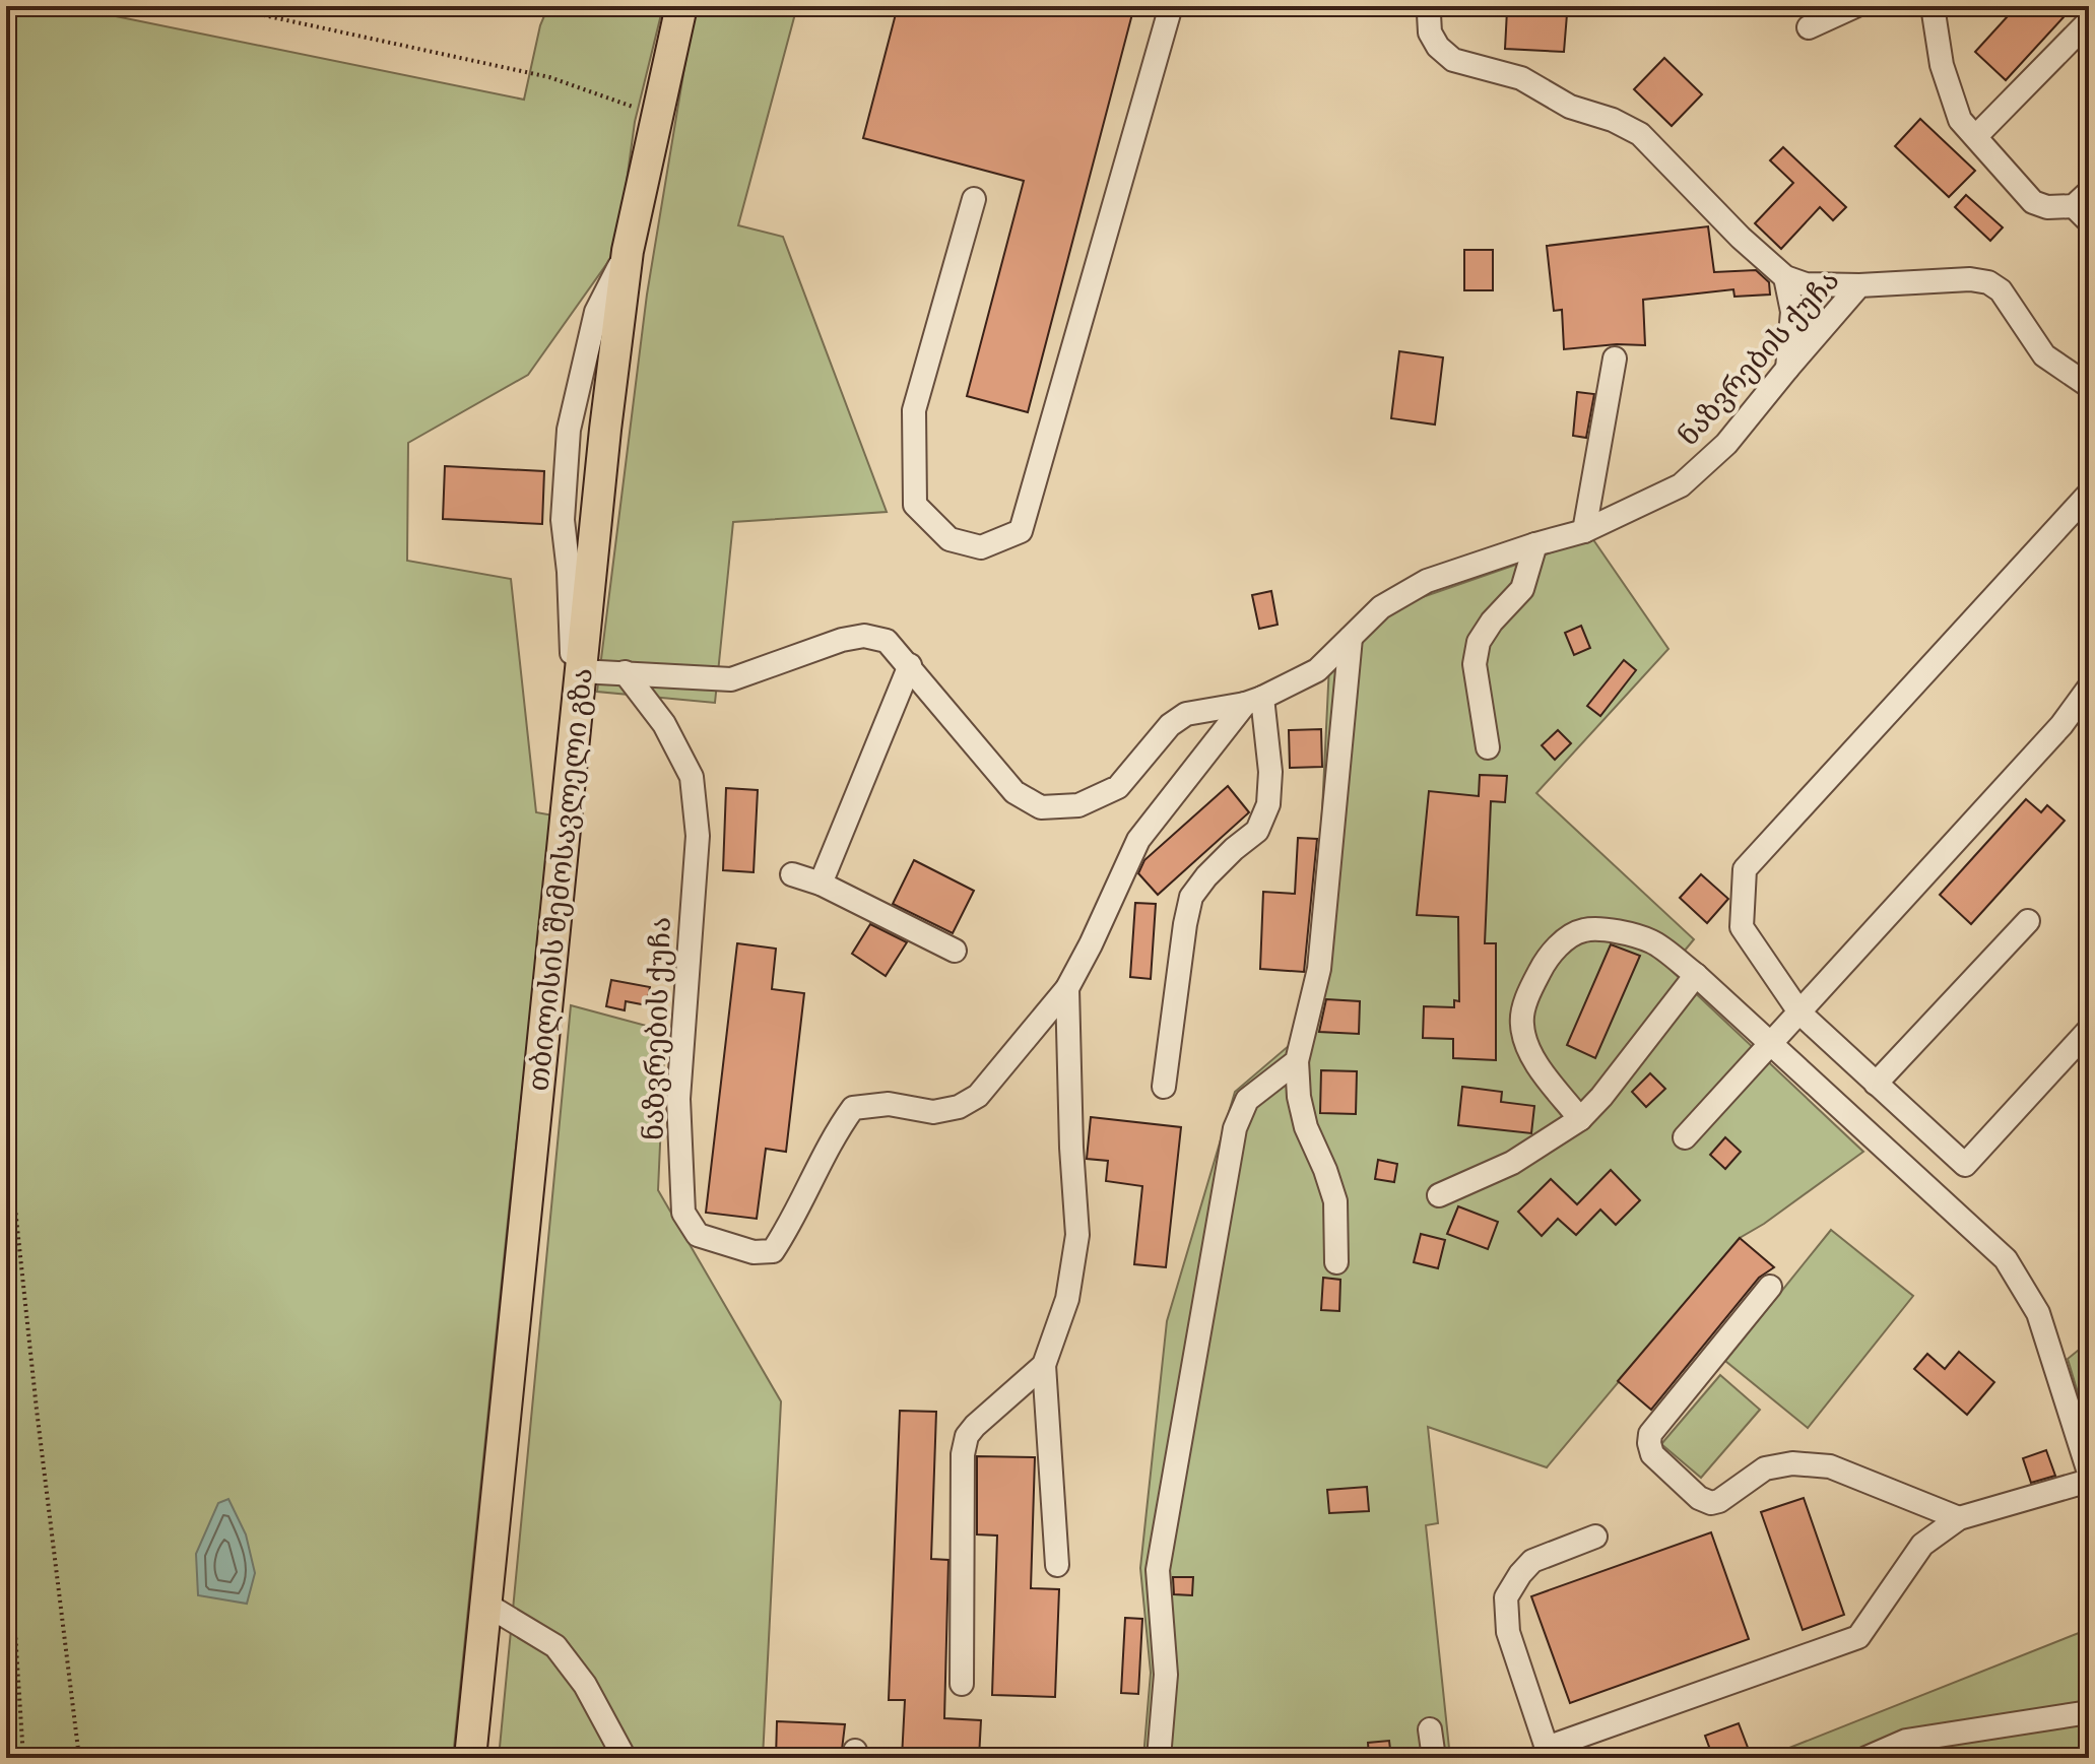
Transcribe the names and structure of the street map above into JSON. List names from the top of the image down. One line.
{"streets":{"highway":["თბილისის შემოსავლელი გზა"],"street":["ნაზვრების ქუჩა"]},"crossings":[["ნაზვრების ქუჩა","თბილისის შემოსავლელი გზა"]]}
